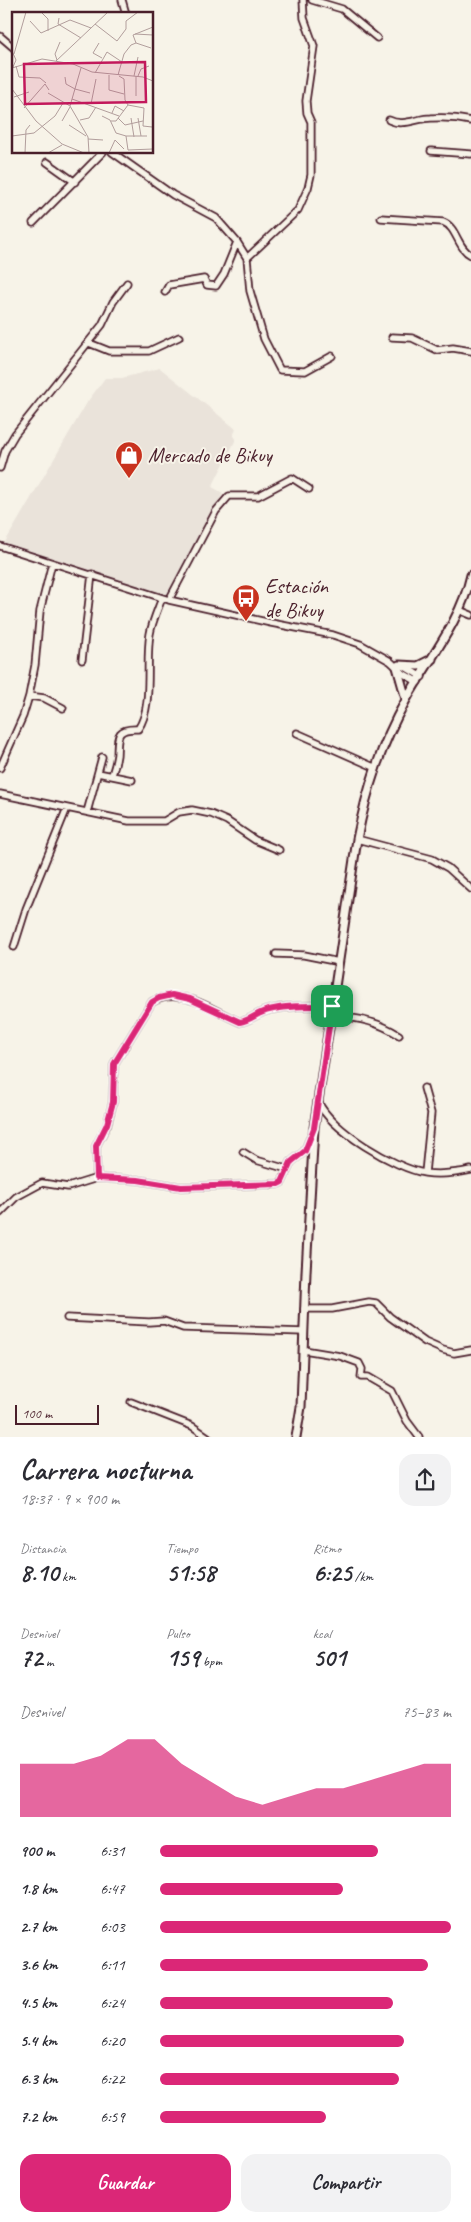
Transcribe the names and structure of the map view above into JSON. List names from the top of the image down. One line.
{"places":{"shop":["Mercado de Bikuy"],"bus stop":["Estación de Bikuy"]},"scale_bar":"100 m","page":{"scale":"100 m","heading":["Carrera nocturna","18:37 · 9 × 900 m"],"stats":[["Distancia","8.10 km"],["Tiempo","51:58"],["Ritmo","6:25 /km"],["Desnivel","72 m"],["Pulso","159 bpm"],["kcal","501"]],"chart":["Desnivel","75–83 m"],"list":[{"name":"900 m","note":"6:31"},{"name":"1.8 km","note":"6:47"},{"name":"2.7 km","note":"6:03"},{"name":"3.6 km","note":"6:11"},{"name":"4.5 km","note":"6:24"},{"name":"5.4 km","note":"6:20"},{"name":"6.3 km","note":"6:22"},{"name":"7.2 km","note":"6:59"}],"buttons":["Guardar","Compartir"]}}
